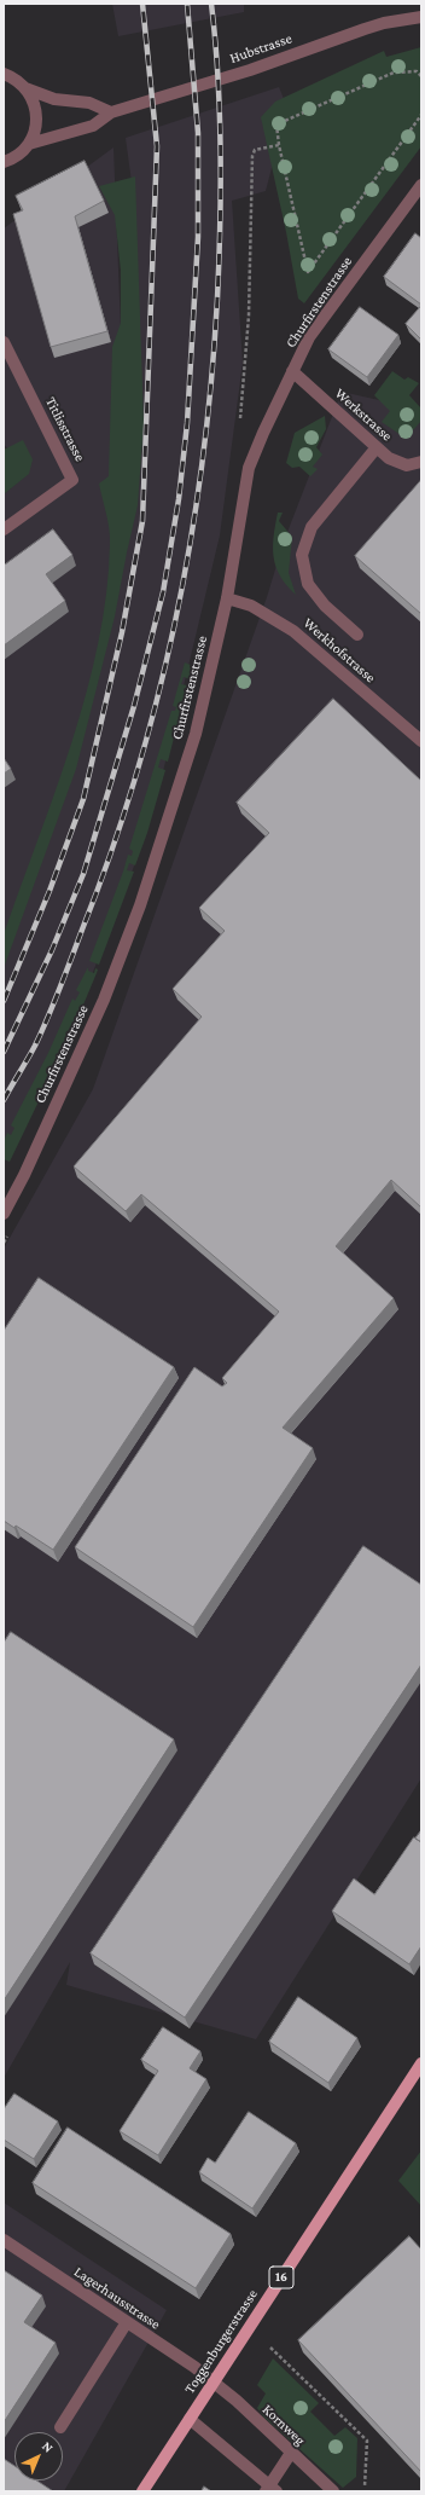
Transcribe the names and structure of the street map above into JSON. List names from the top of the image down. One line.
{"streets":{"main road":["16","Toggenburgerstrasse"],"street":["Hubstrasse","Churfirstenstrasse","Werkstrasse","Titlisstrasse","Werkhofstrasse","Lagerhausstrasse","Kornweg"]},"crossings":[["Churfirstenstrasse","Werkstrasse"],["Churfirstenstrasse","Werkhofstrasse"],["Lagerhausstrasse","Toggenburgerstrasse"],["Lagerhausstrasse","Kornweg"],["Toggenburgerstrasse","Kornweg"]],"north":"top right"}
